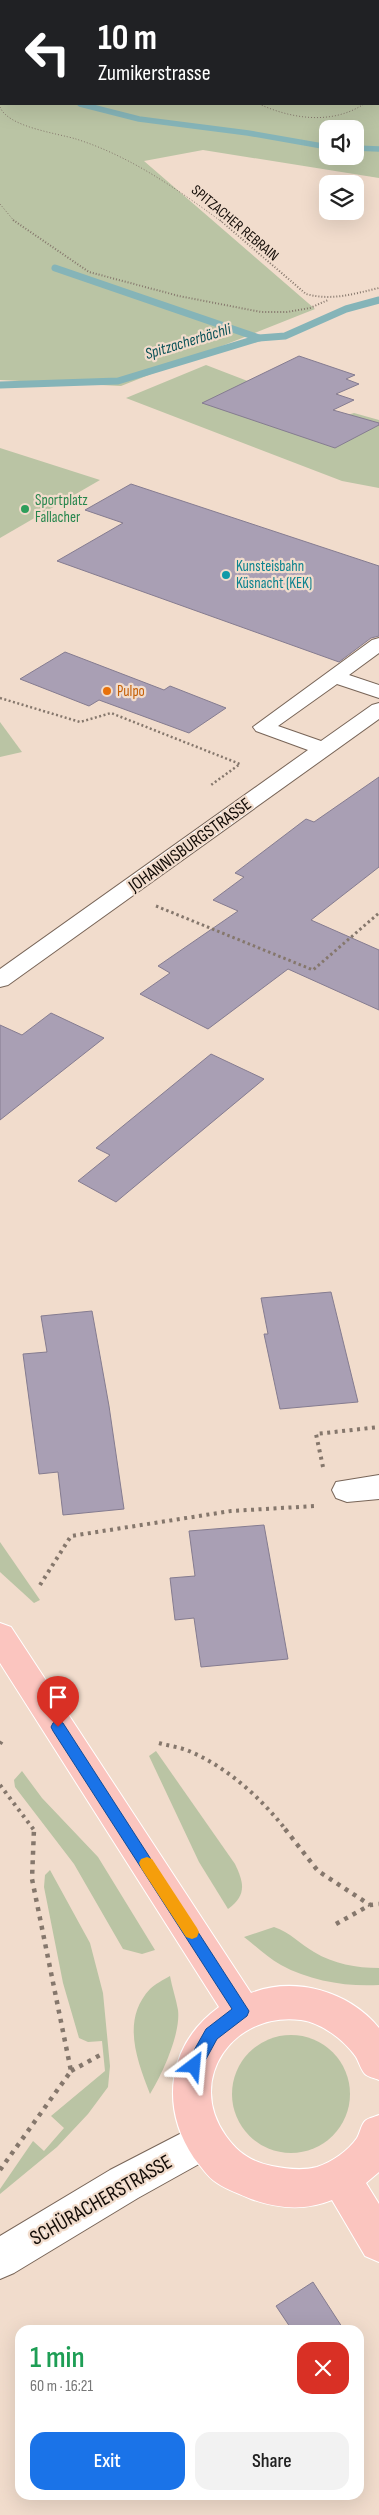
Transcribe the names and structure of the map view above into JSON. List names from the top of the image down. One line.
{"streets":{"street":["JOHANNISBURGSTRASSE","SCHÜRACHERSTRASSE"],"path":["SPITZACHER REBRAIN"]},"water":["Spitzacherbächli"],"places":["Sportplatz Fallacher","Kunsteisbahn Küsnacht (KEK)","Pulpo"],"page":{"turn":["10 m","Zumikerstrasse"],"heading":["1 min","60 m · 16:21"],"buttons":["Exit","Share"]}}
